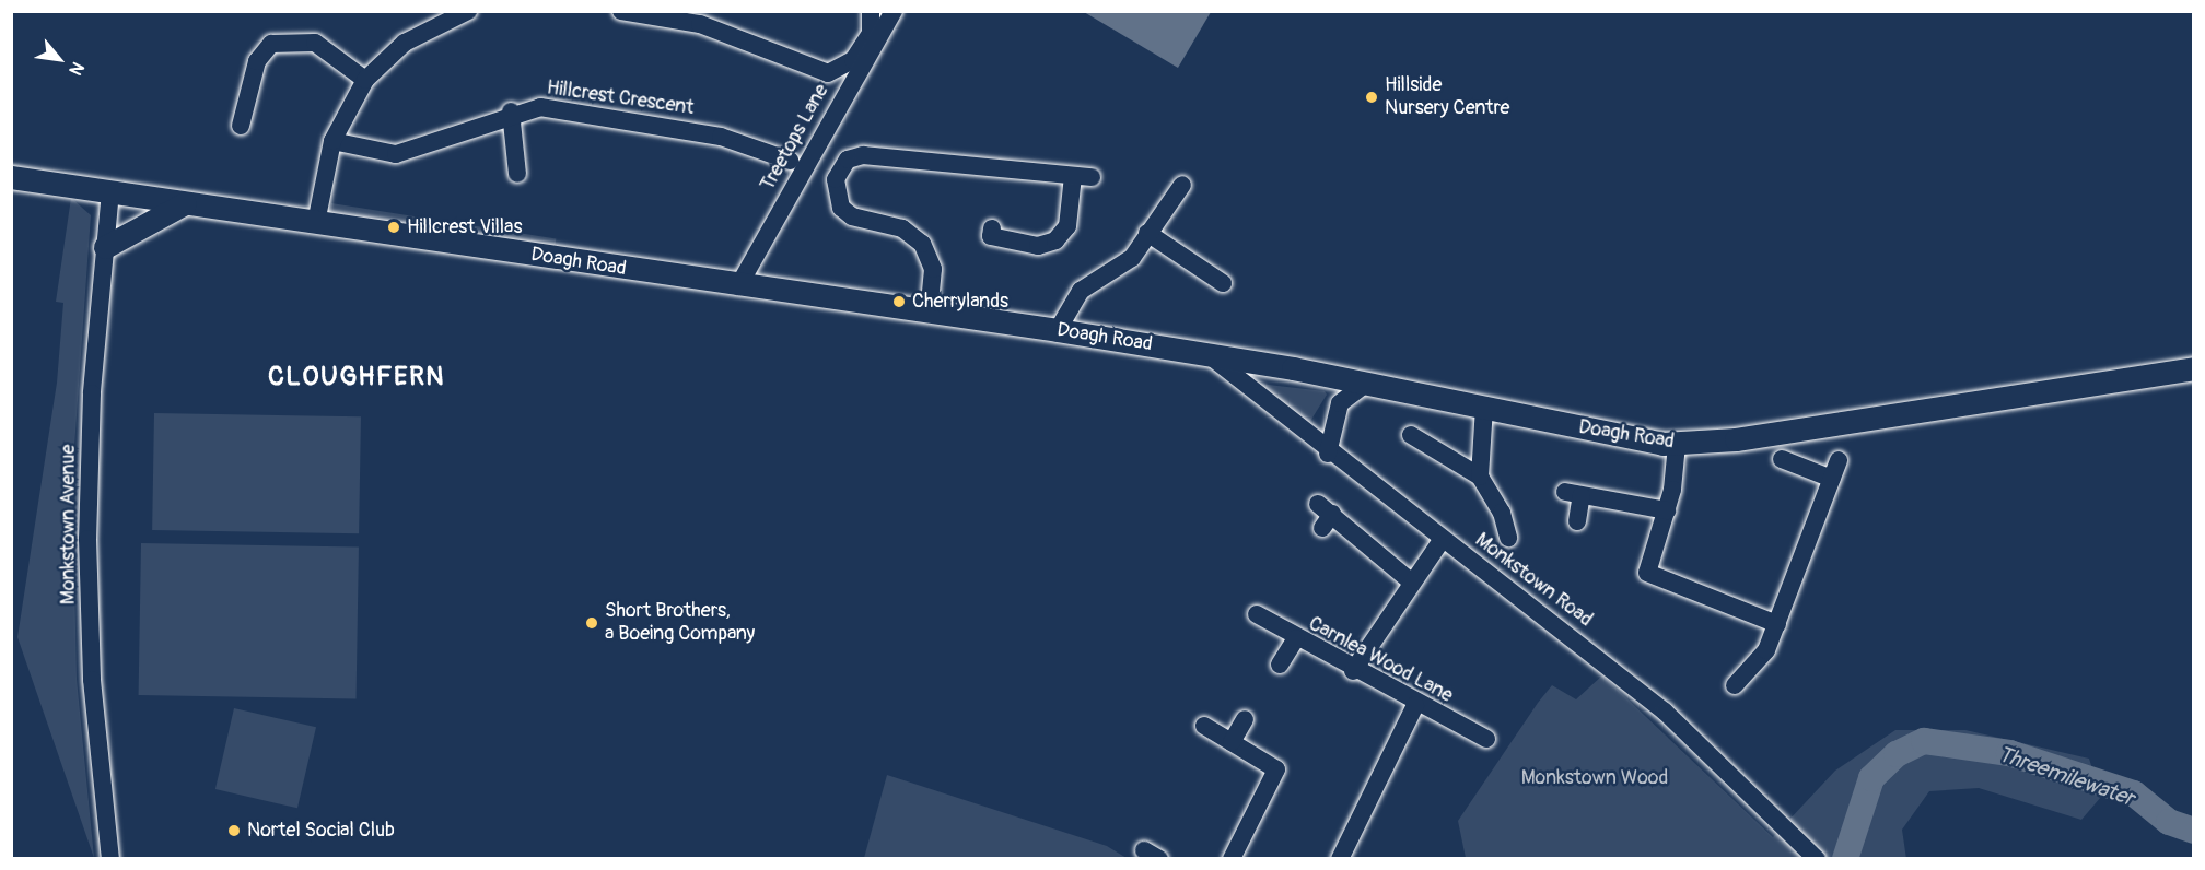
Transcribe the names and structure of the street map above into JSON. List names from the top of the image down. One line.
{"streets":{"main road":["Doagh Road"],"street":["Hillcrest Crescent","Treetops Lane","Monkstown Avenue","Monkstown Road","Carnlea Wood Lane"]},"crossings":[["Treetops Lane","Doagh Road"],["Doagh Road","Monkstown Avenue"],["Doagh Road","Monkstown Road"]],"districts":["CLOUGHFERN"],"water":["Threemilewater"],"parks":["Monkstown Wood"],"places":["Hillside Nursery Centre","Hillcrest Villas","Cherrylands","Short Brothers, a Boeing Company","Nortel Social Club"],"north":"bottom right"}
